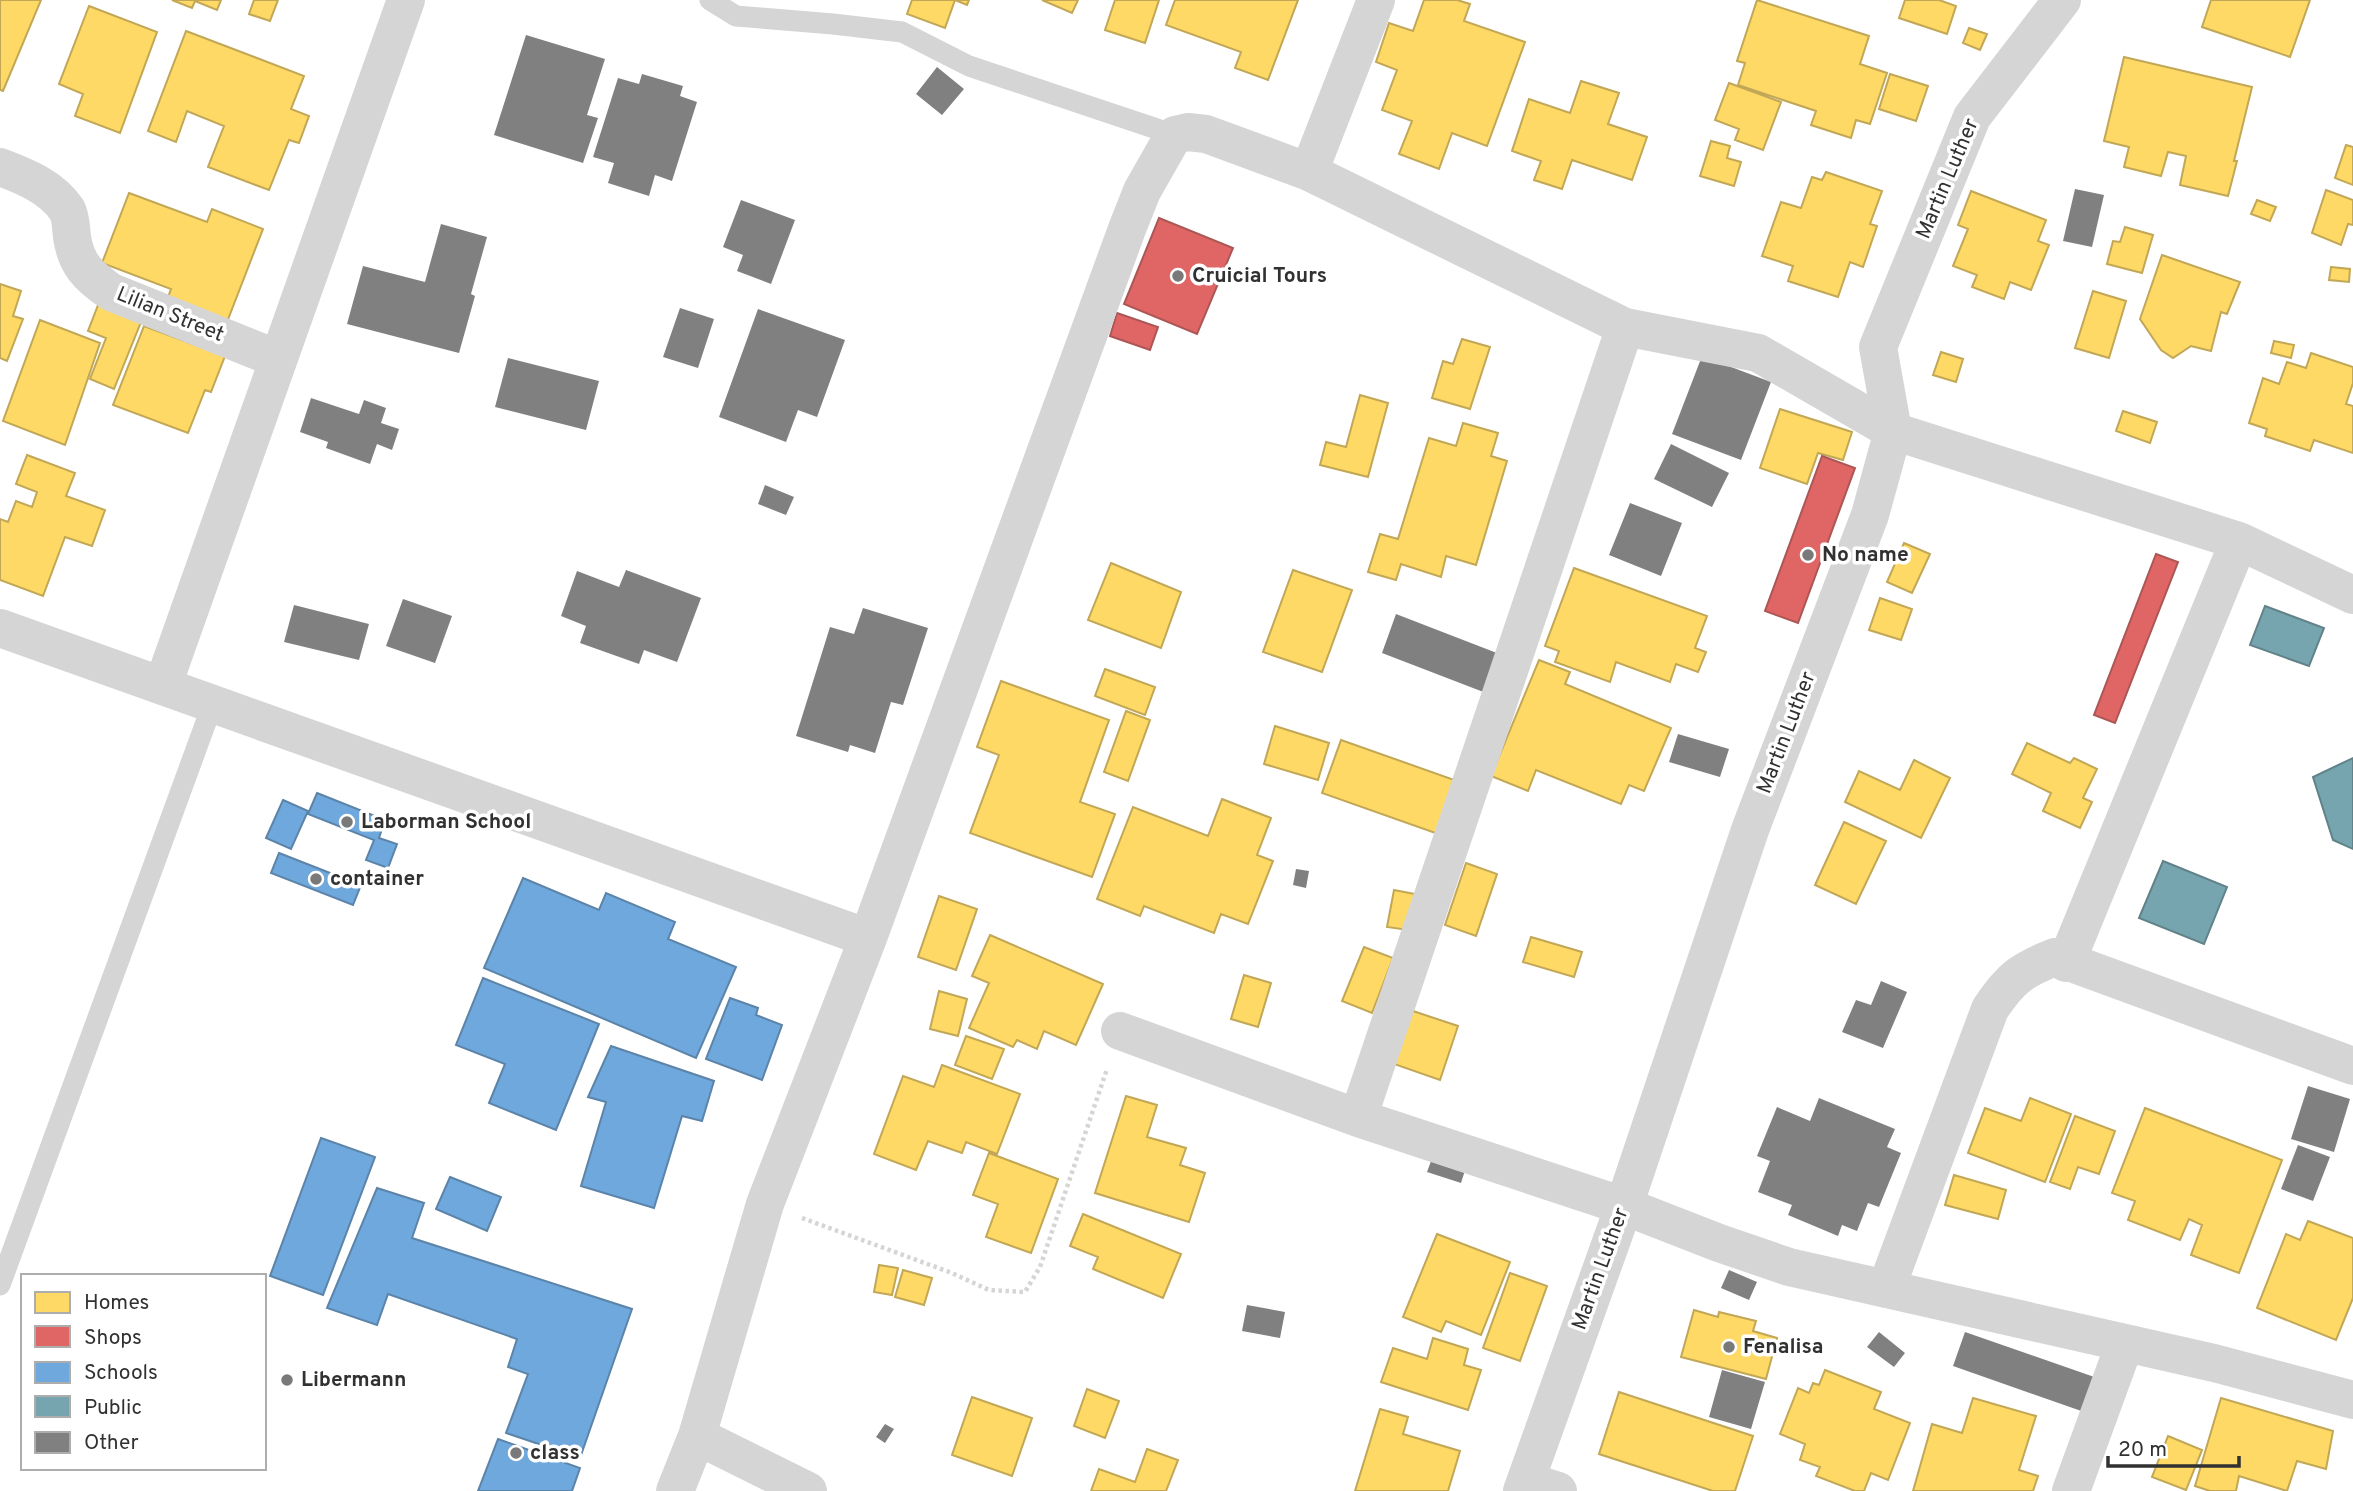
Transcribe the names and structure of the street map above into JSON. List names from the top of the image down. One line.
{"streets":{"street":["Martin Luther","Lilian Street"]},"places":["Cruicial Tours","No name","Laborman School","container","Fenalisa","Libermann","class"],"legend":["Homes","Shops","Schools","Public","Other"],"scale_bar":"20 m"}
